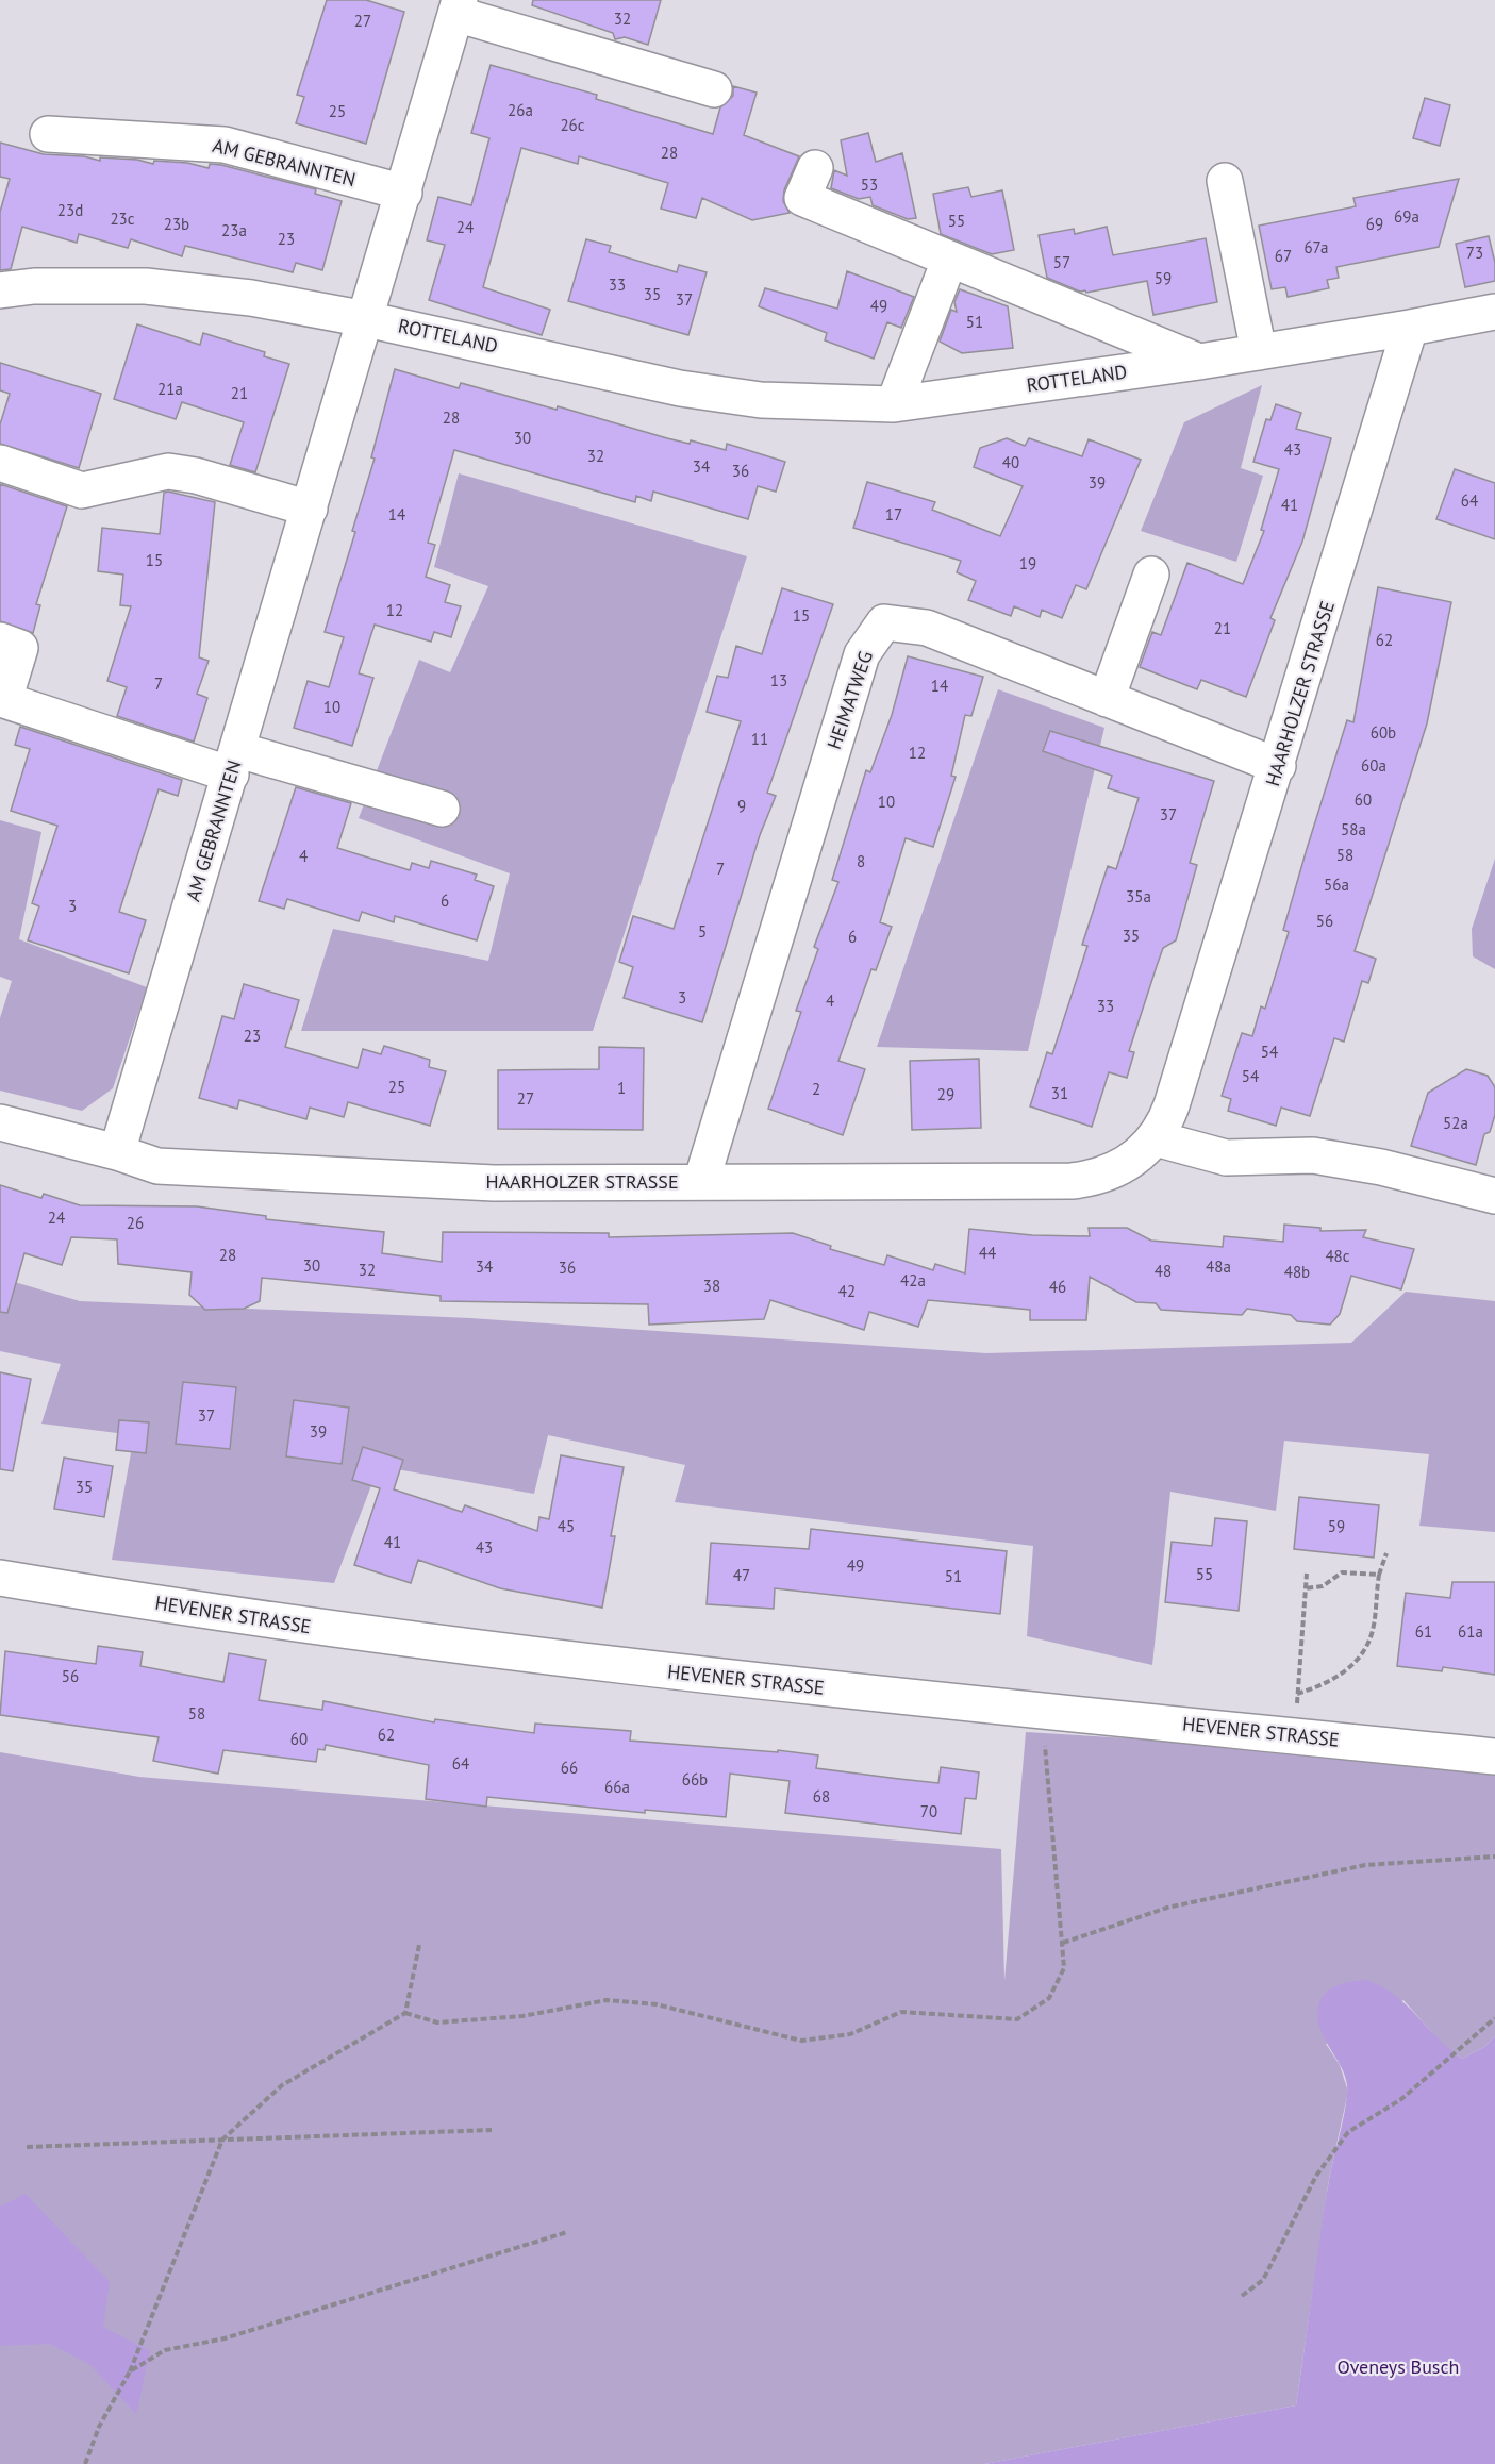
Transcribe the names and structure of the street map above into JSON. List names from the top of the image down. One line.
{"streets":{"street":["AM GEBRANNTEN","ROTTELAND","HAARHOLZER STRASSE","HEIMATWEG","HEVENER STRASSE"]},"crossings":[["AM GEBRANNTEN","ROTTELAND"],["AM GEBRANNTEN","HAARHOLZER STRASSE"],["ROTTELAND","HAARHOLZER STRASSE"],["HAARHOLZER STRASSE","HEIMATWEG"]],"parks":["Oveneys Busch"],"house_numbers":["32","27","26a","25","26c","28","53","23d","69a","23c","55","23b","69","24","23a","23","67a","73","67","57","59","33","35","37","49","51","21a","21","28","30","43","32","40","34","36","39","64","41","14","17","15","19","12","15","21","62","13","7","14","10","60b","11","12","60a","60","10","9","37","58a","58","4","8","7","56a","35a","6","3","56","5","35","6","3","4","33","23","54","54","25","1","2","31","29","27","52a","24","26","44","28","48c","30","34","48a","36","32","48","48b","42a","38","46","42","37","39","35","45","59","41","43","49","55","47","51","61","61a","56","58","62","60","64","66","66b","66a","68","70"]}
